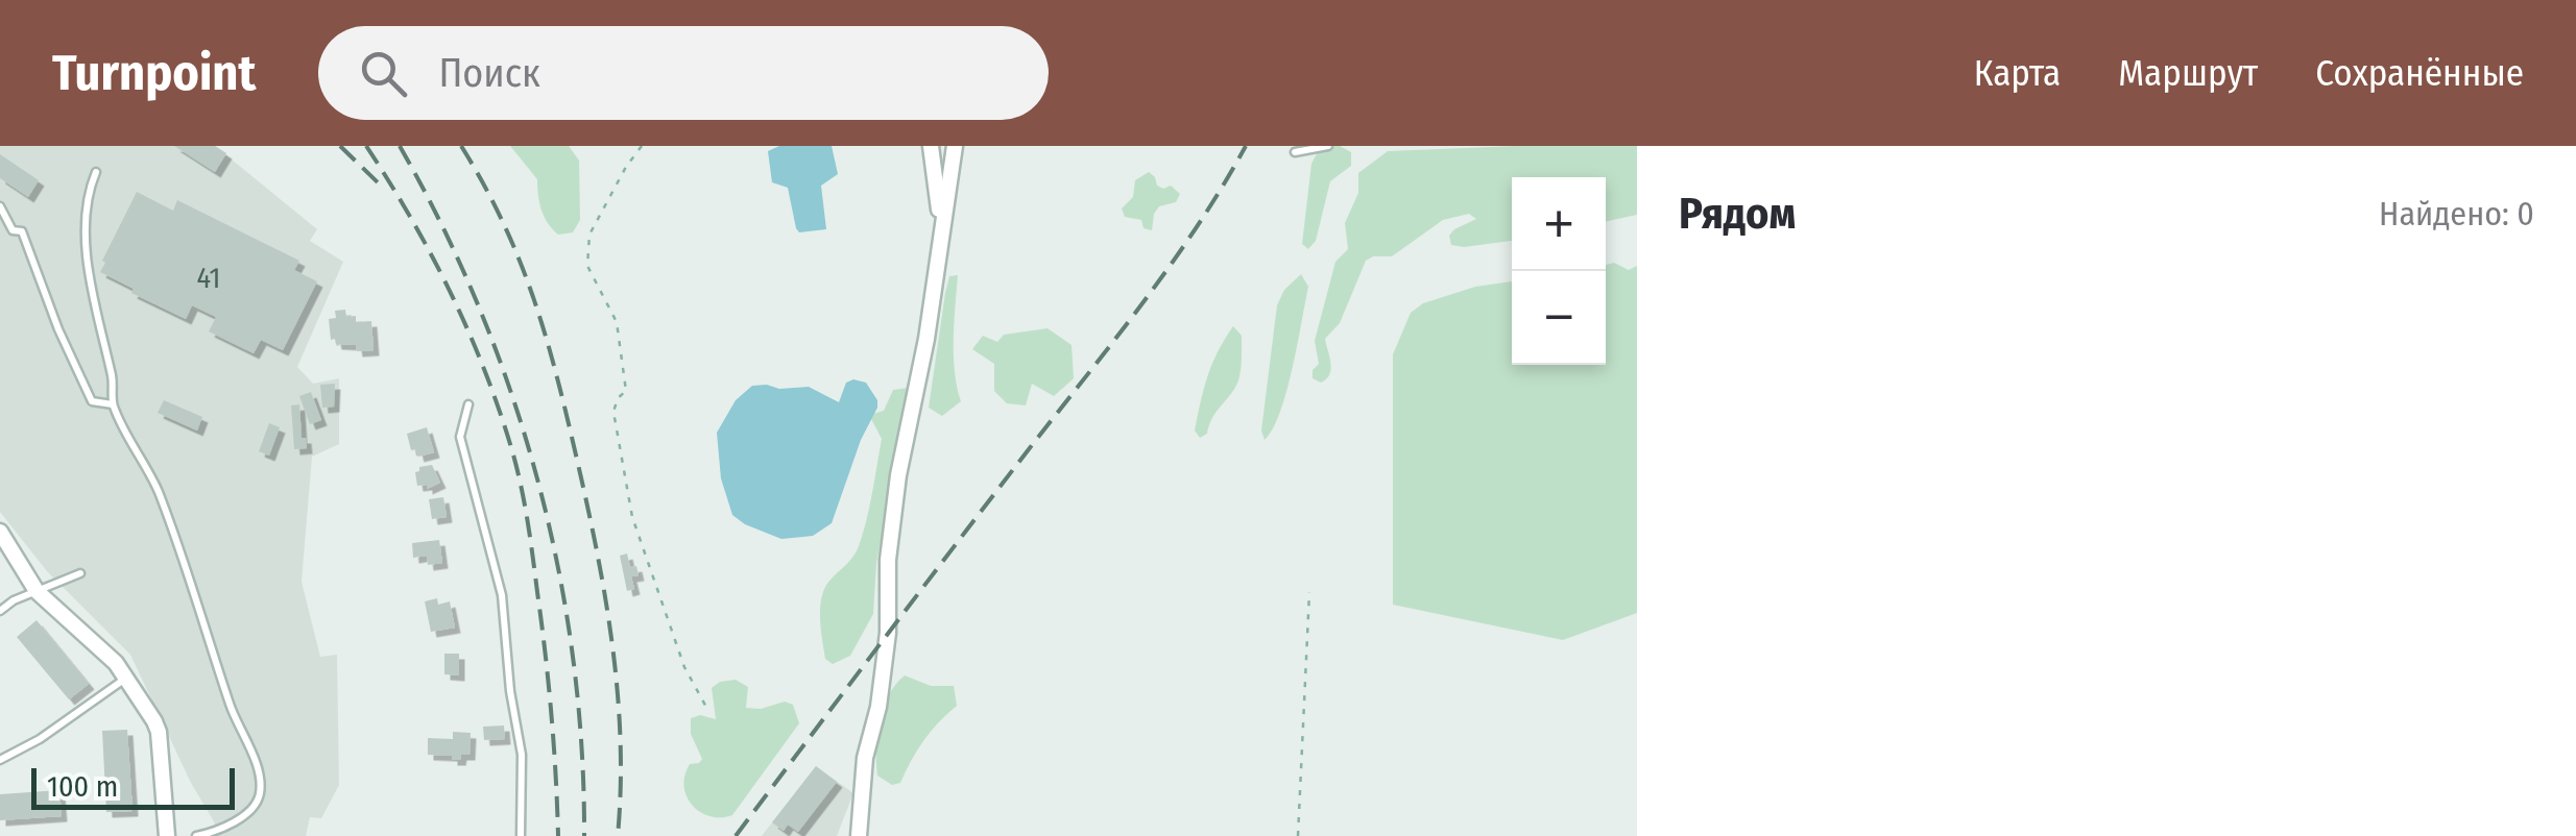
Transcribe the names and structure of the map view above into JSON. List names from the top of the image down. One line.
{"house_numbers":["41"],"scale_bar":"100 m","page":{"header":"Turnpoint","search":"Поиск","nav":["Карта","Маршрут","Сохранённые"],"heading":["Рядом","Найдено: 0"],"map_buttons":["+","−"],"scale":"100 m"}}
